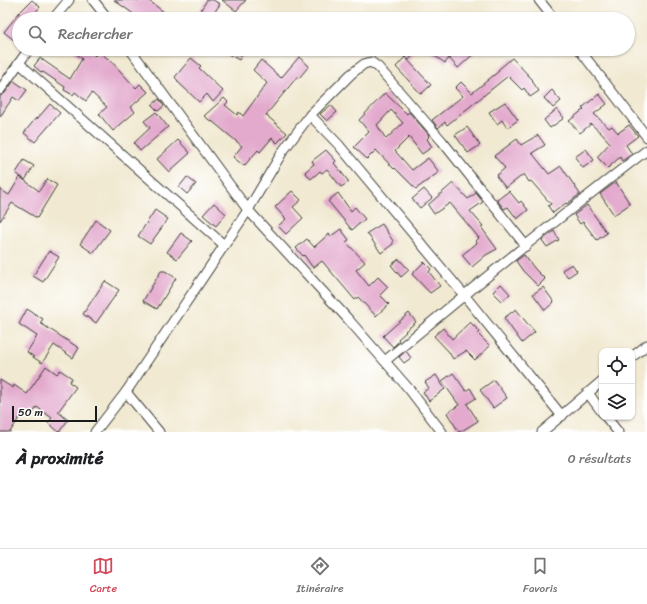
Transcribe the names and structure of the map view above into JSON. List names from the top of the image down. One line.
{"scale_bar":"50 m","page":{"search":"Rechercher","scale":"50 m","heading":["À proximité","0 résultats"],"nav":["Carte","Itinéraire","Favoris"]}}
